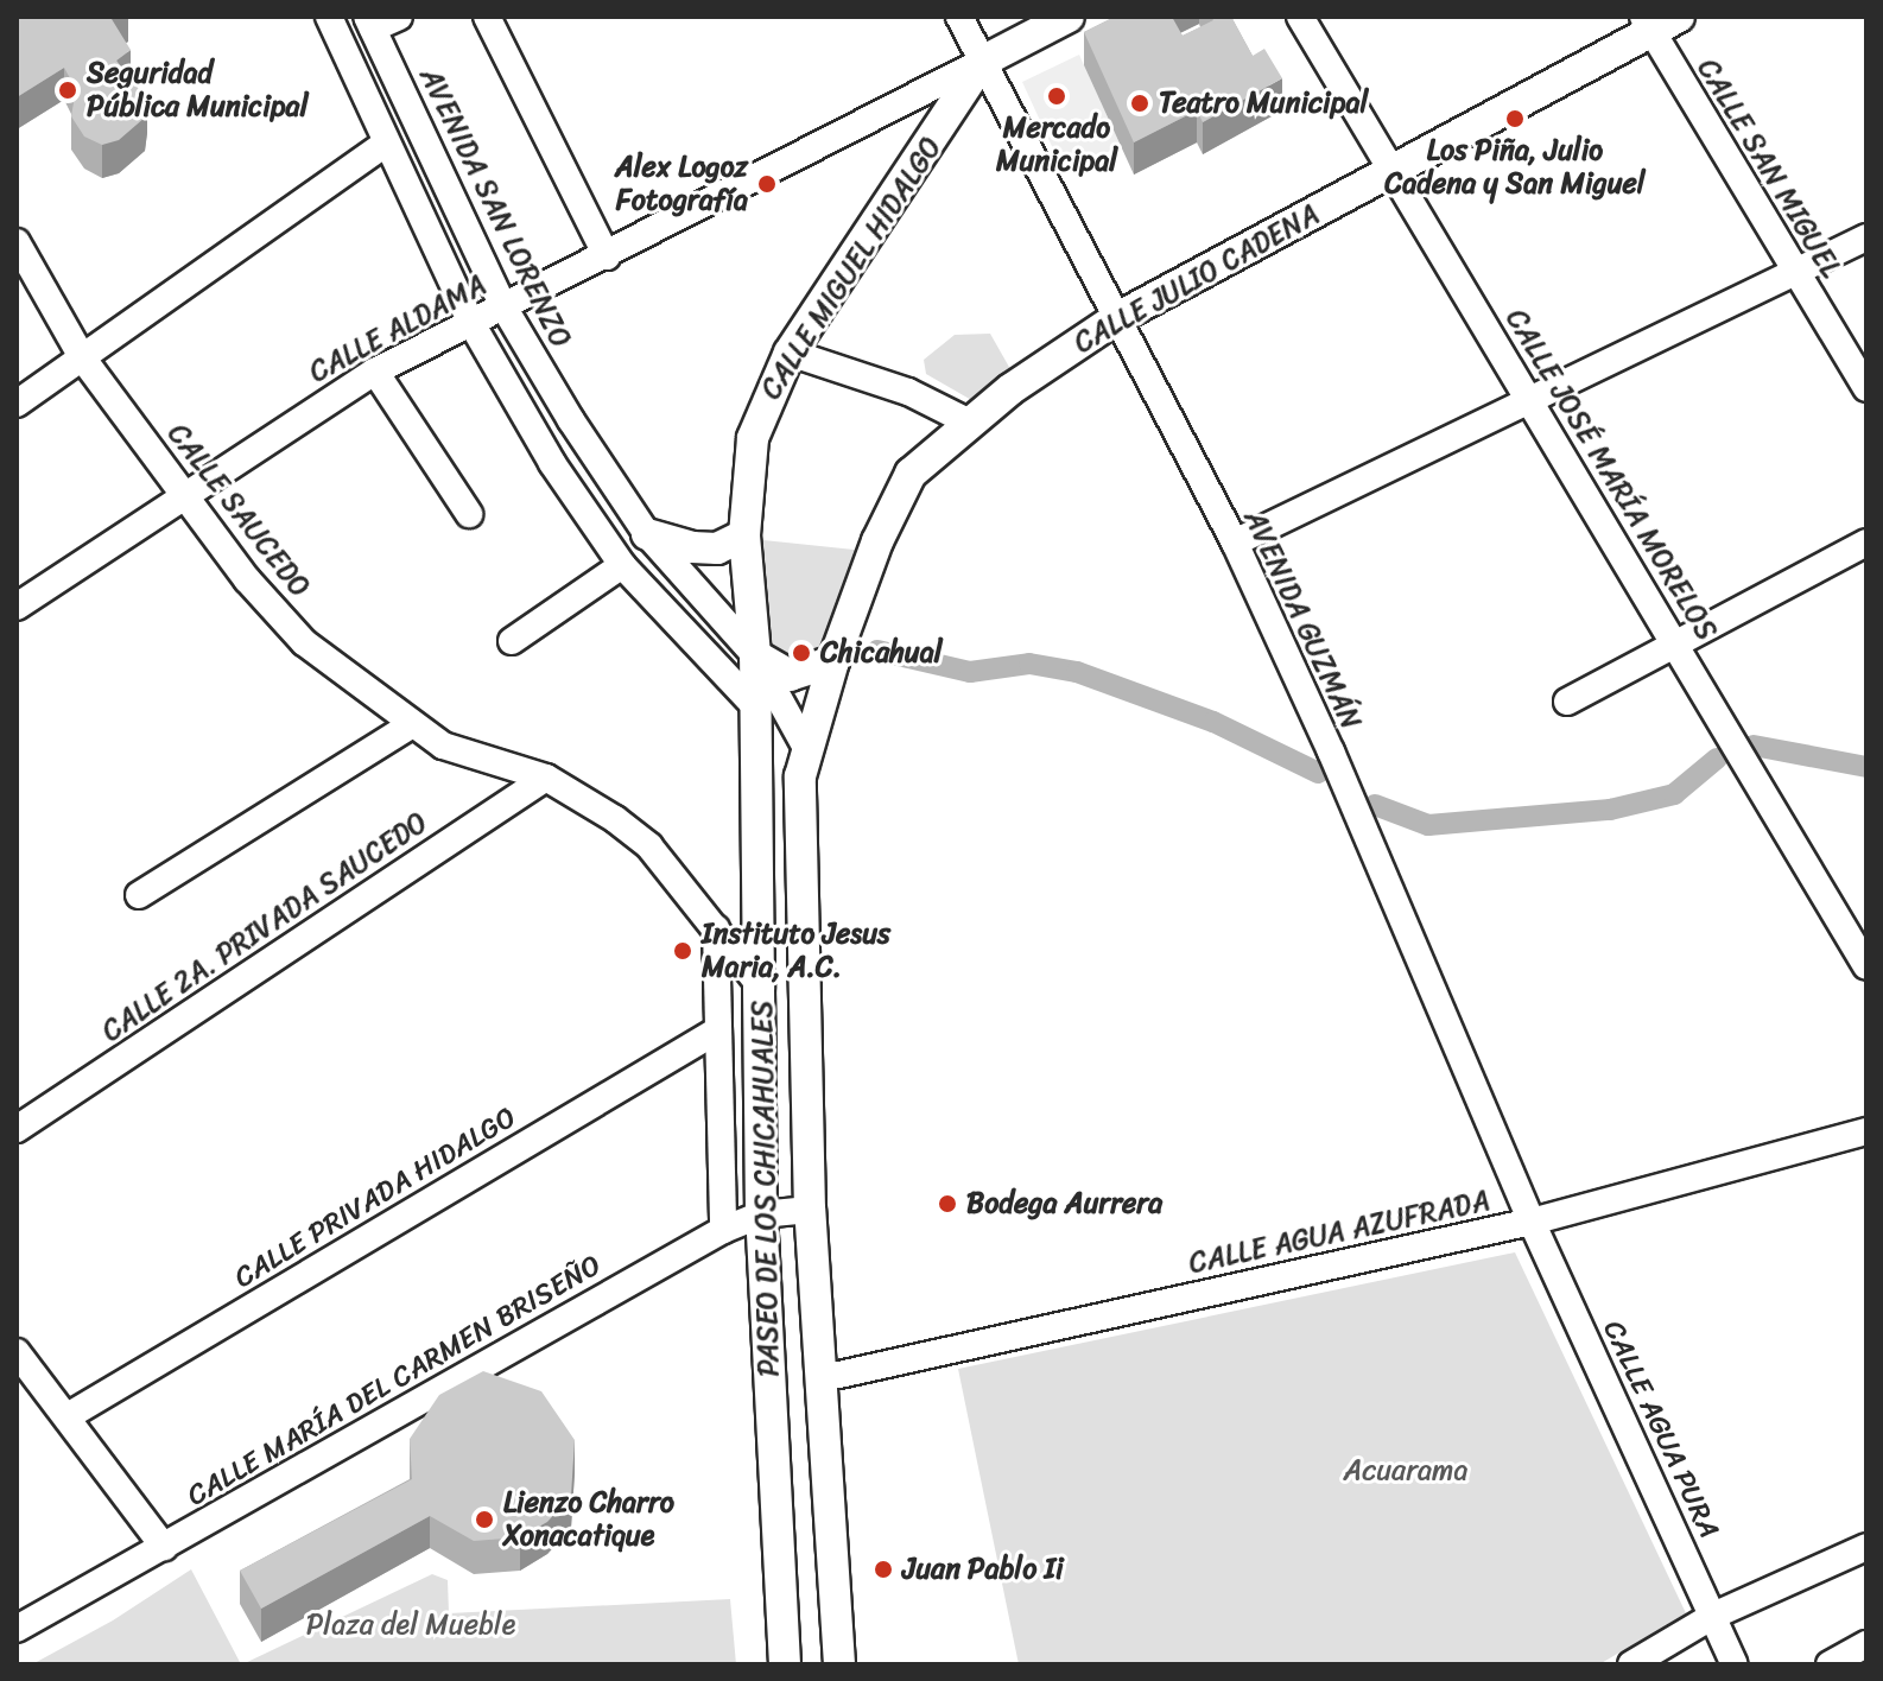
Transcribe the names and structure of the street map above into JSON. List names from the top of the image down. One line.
{"streets":{"main road":["CALLE MIGUEL HIDALGO","CALLE JULIO CADENA","PASEO DE LOS CHICAHUALES"],"street":["CALLE SAN MIGUEL","AVENIDA SAN LORENZO","CALLE ALDAMA","CALLE JOSÉ MARÍA MORELOS","CALLE SAUCEDO","AVENIDA GUZMÁN","CALLE 2A. PRIVADA SAUCEDO","CALLE PRIVADA HIDALGO","CALLE AGUA AZUFRADA","CALLE MARÍA DEL CARMEN BRISEÑO","CALLE AGUA PURA"]},"crossings":[["CALLE SAN MIGUEL","CALLE JULIO CADENA"],["AVENIDA SAN LORENZO","CALLE MIGUEL HIDALGO"],["AVENIDA SAN LORENZO","CALLE ALDAMA"],["AVENIDA SAN LORENZO","PASEO DE LOS CHICAHUALES"],["CALLE MIGUEL HIDALGO","CALLE ALDAMA"],["CALLE MIGUEL HIDALGO","AVENIDA GUZMÁN"],["CALLE MIGUEL HIDALGO","PASEO DE LOS CHICAHUALES"],["CALLE JULIO CADENA","CALLE JOSÉ MARÍA MORELOS"],["CALLE JULIO CADENA","AVENIDA GUZMÁN"],["CALLE JULIO CADENA","PASEO DE LOS CHICAHUALES"],["CALLE ALDAMA","CALLE SAUCEDO"],["CALLE ALDAMA","AVENIDA GUZMÁN"],["CALLE SAUCEDO","CALLE 2A. PRIVADA SAUCEDO"],["CALLE SAUCEDO","PASEO DE LOS CHICAHUALES"],["AVENIDA GUZMÁN","CALLE AGUA AZUFRADA"],["AVENIDA GUZMÁN","CALLE AGUA PURA"],["PASEO DE LOS CHICAHUALES","CALLE PRIVADA HIDALGO"],["PASEO DE LOS CHICAHUALES","CALLE AGUA AZUFRADA"],["PASEO DE LOS CHICAHUALES","CALLE MARÍA DEL CARMEN BRISEÑO"],["CALLE AGUA AZUFRADA","CALLE AGUA PURA"]],"parks":["Acuarama","Plaza del Mueble"],"places":["Seguridad Pública Municipal","Mercado Municipal","Teatro Municipal","Los Piña, Julio Cadena y San Miguel","Alex Logoz Fotografía","Chicahual","Instituto Jesus Maria, A.C.","Bodega Aurrera","Lienzo Charro Xonacatique","Juan Pablo Ii"]}
